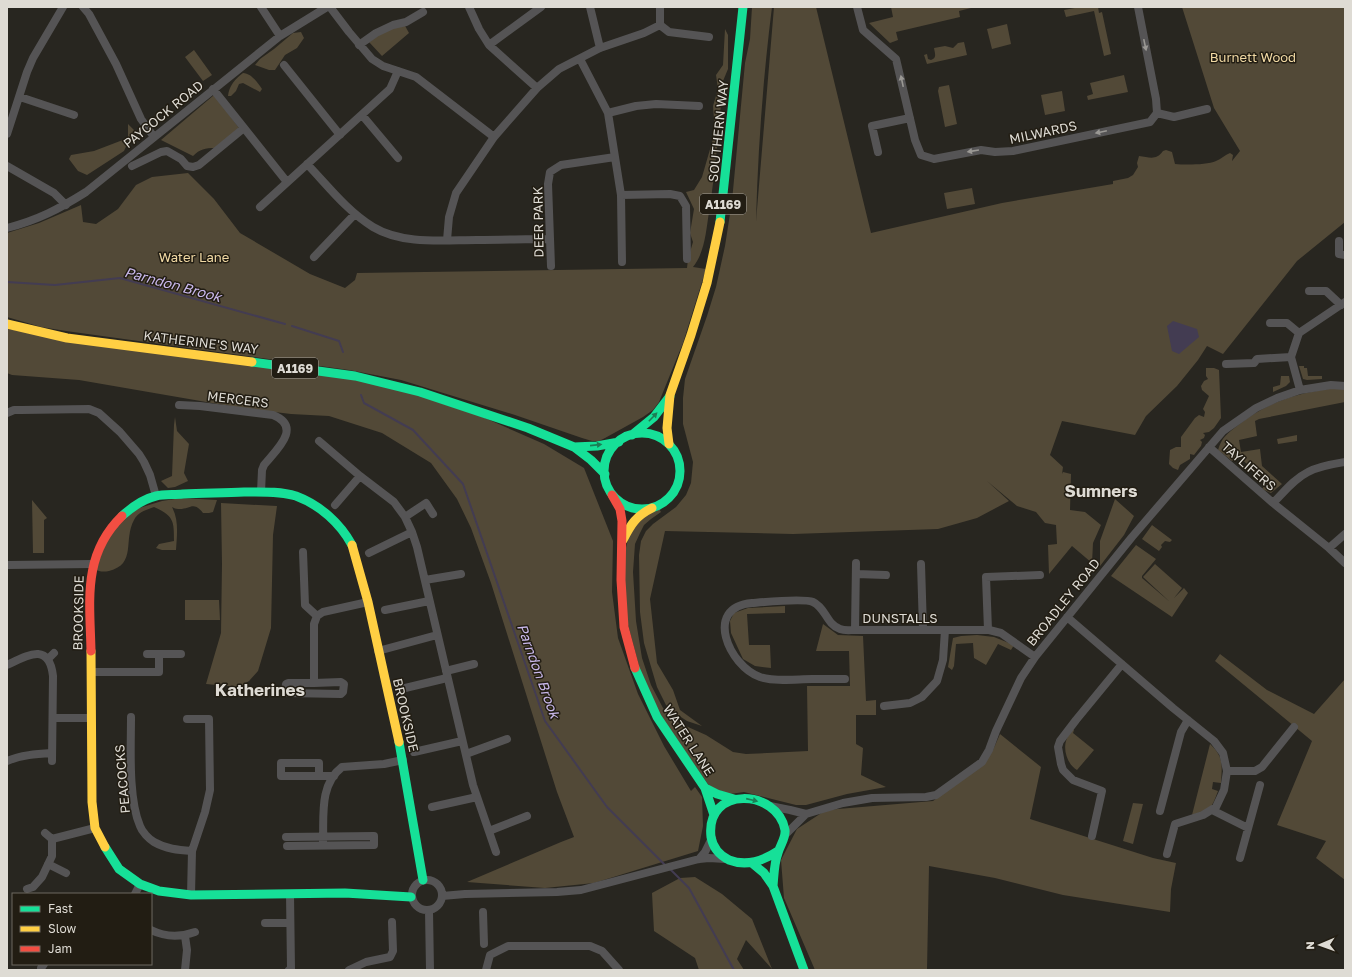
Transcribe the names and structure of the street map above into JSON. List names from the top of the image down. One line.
{"streets":{"main road":["SOUTHERN WAY","A1169","KATHERINE'S WAY","BROOKSIDE","WATER LANE"],"street":["PAYCOCK ROAD","MILWARDS","DEER PARK","MERCERS","TAYLIFERS","BROADLEY ROAD","DUNSTALLS","PEACOCKS"]},"crossings":[["SOUTHERN WAY","KATHERINE'S WAY"],["SOUTHERN WAY","WATER LANE"],["KATHERINE'S WAY","WATER LANE"],["MERCERS","BROOKSIDE"],["TAYLIFERS","BROADLEY ROAD"],["BROADLEY ROAD","DUNSTALLS"],["BROADLEY ROAD","WATER LANE"]],"districts":["Sumners","Katherines"],"water":["Parndon Brook"],"parks":["Burnett Wood","Water Lane"],"legend":["Fast","Slow","Jam"],"north":"left"}
